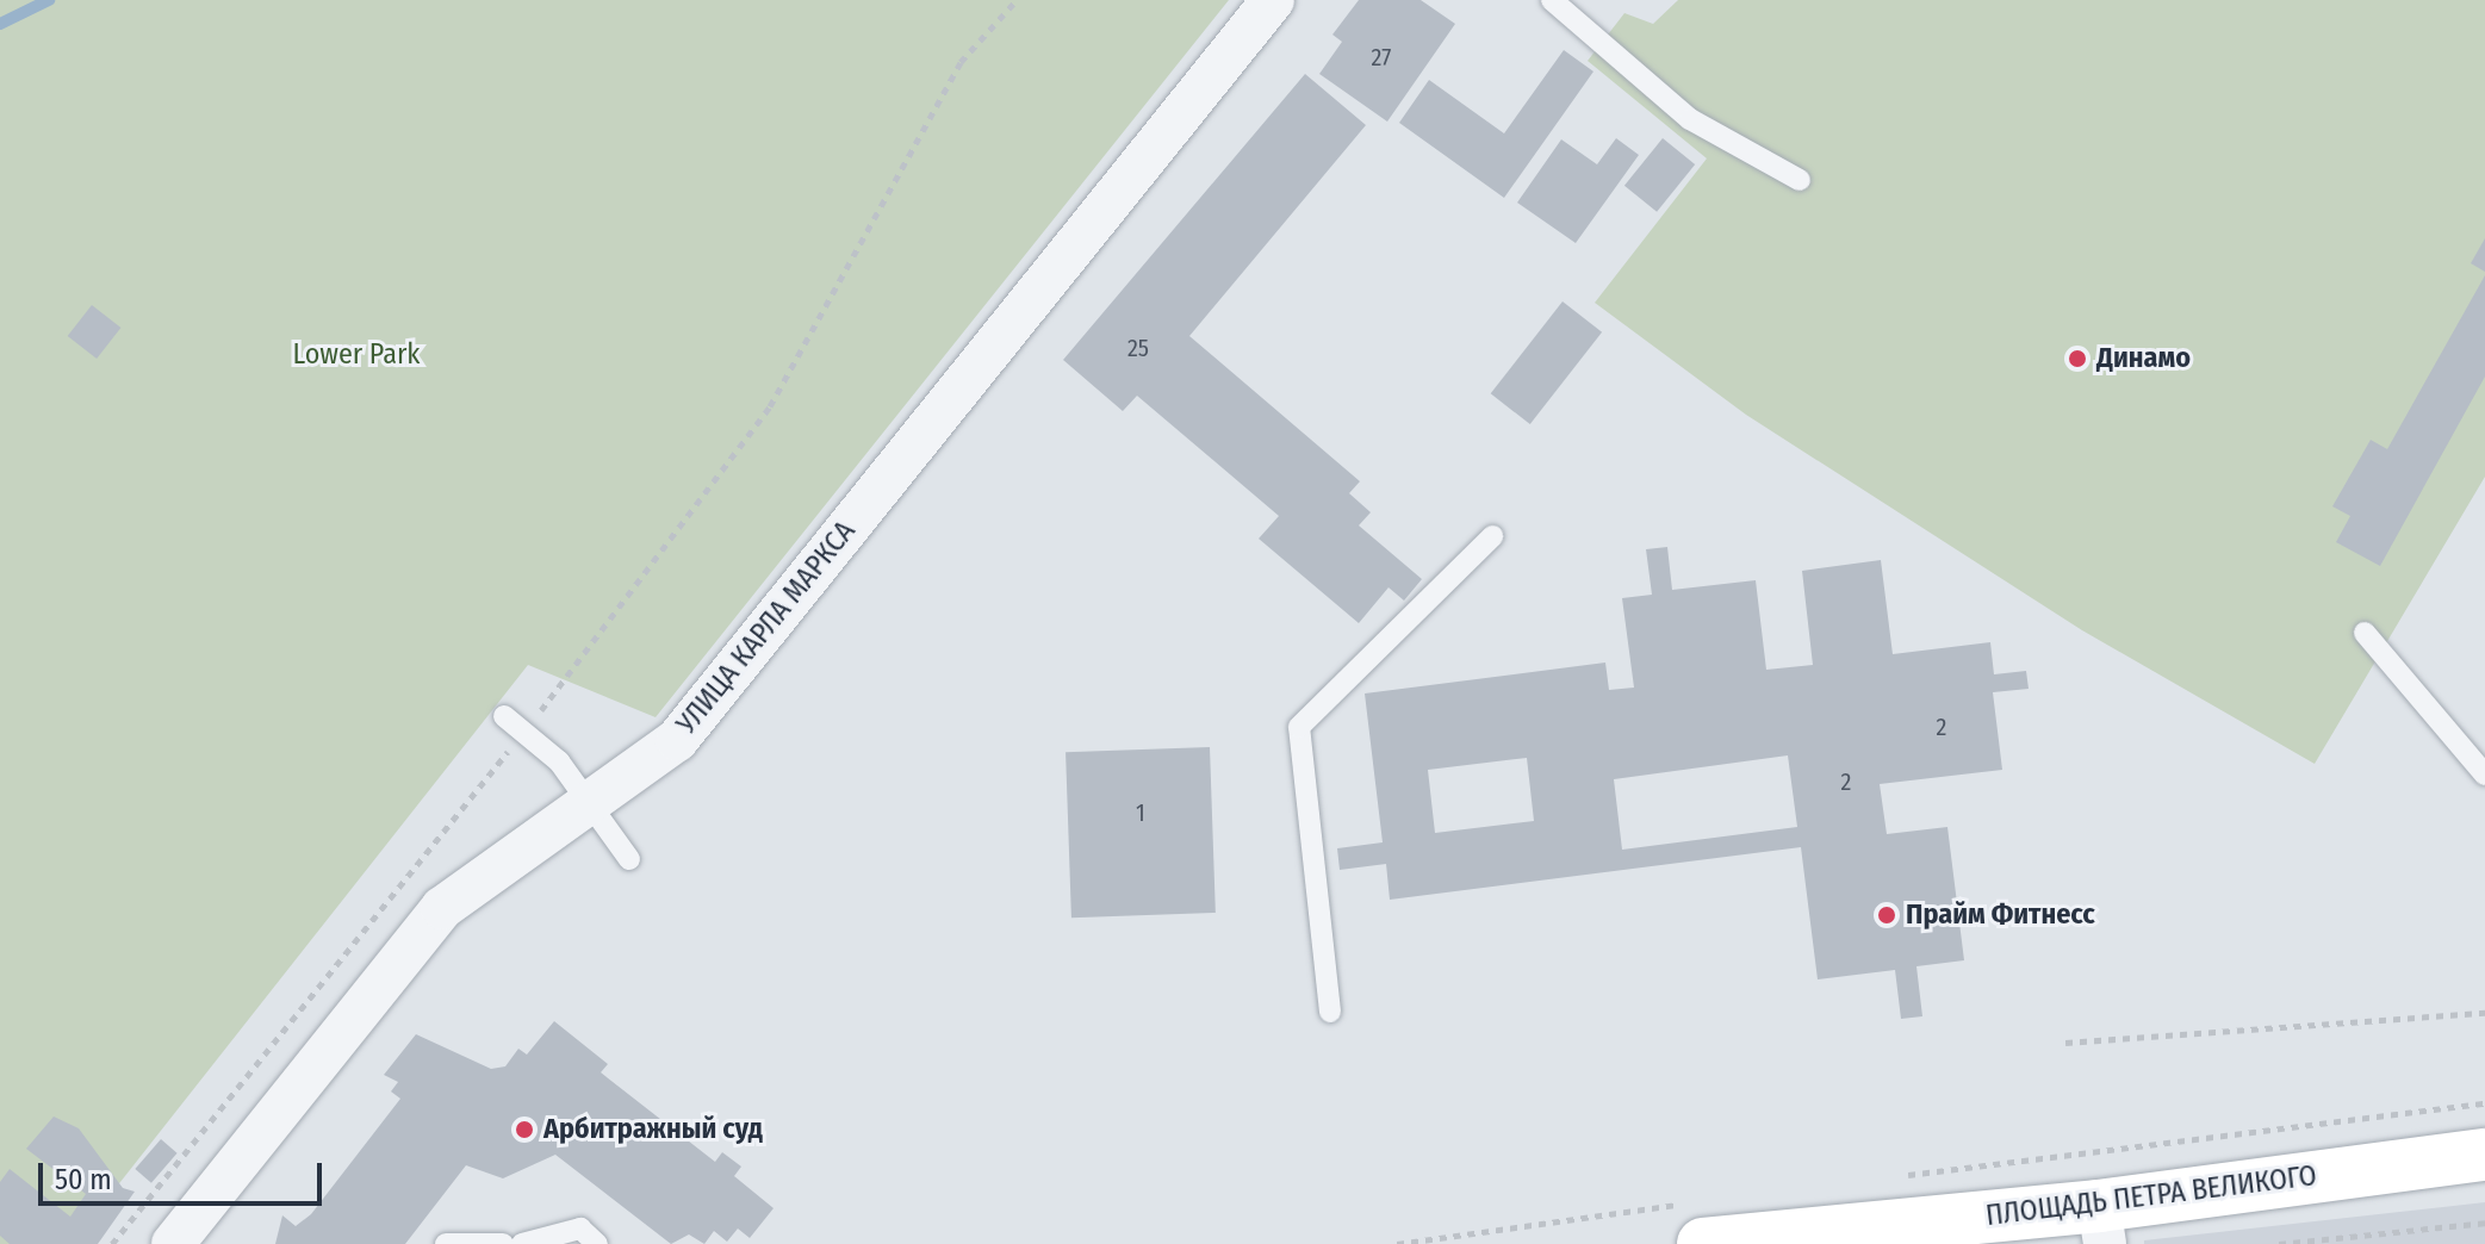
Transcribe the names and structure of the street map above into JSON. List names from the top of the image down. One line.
{"streets":{"main road":["ПЛОЩАДЬ ПЕТРА ВЕЛИКОГО"],"street":["УЛИЦА КАРЛА МАРКСА"]},"parks":["Lower Park"],"places":["Динамо","Прайм Фитнесс","Арбитражный суд"],"house_numbers":["27","25","2","2","1"],"scale_bar":"50 m"}
